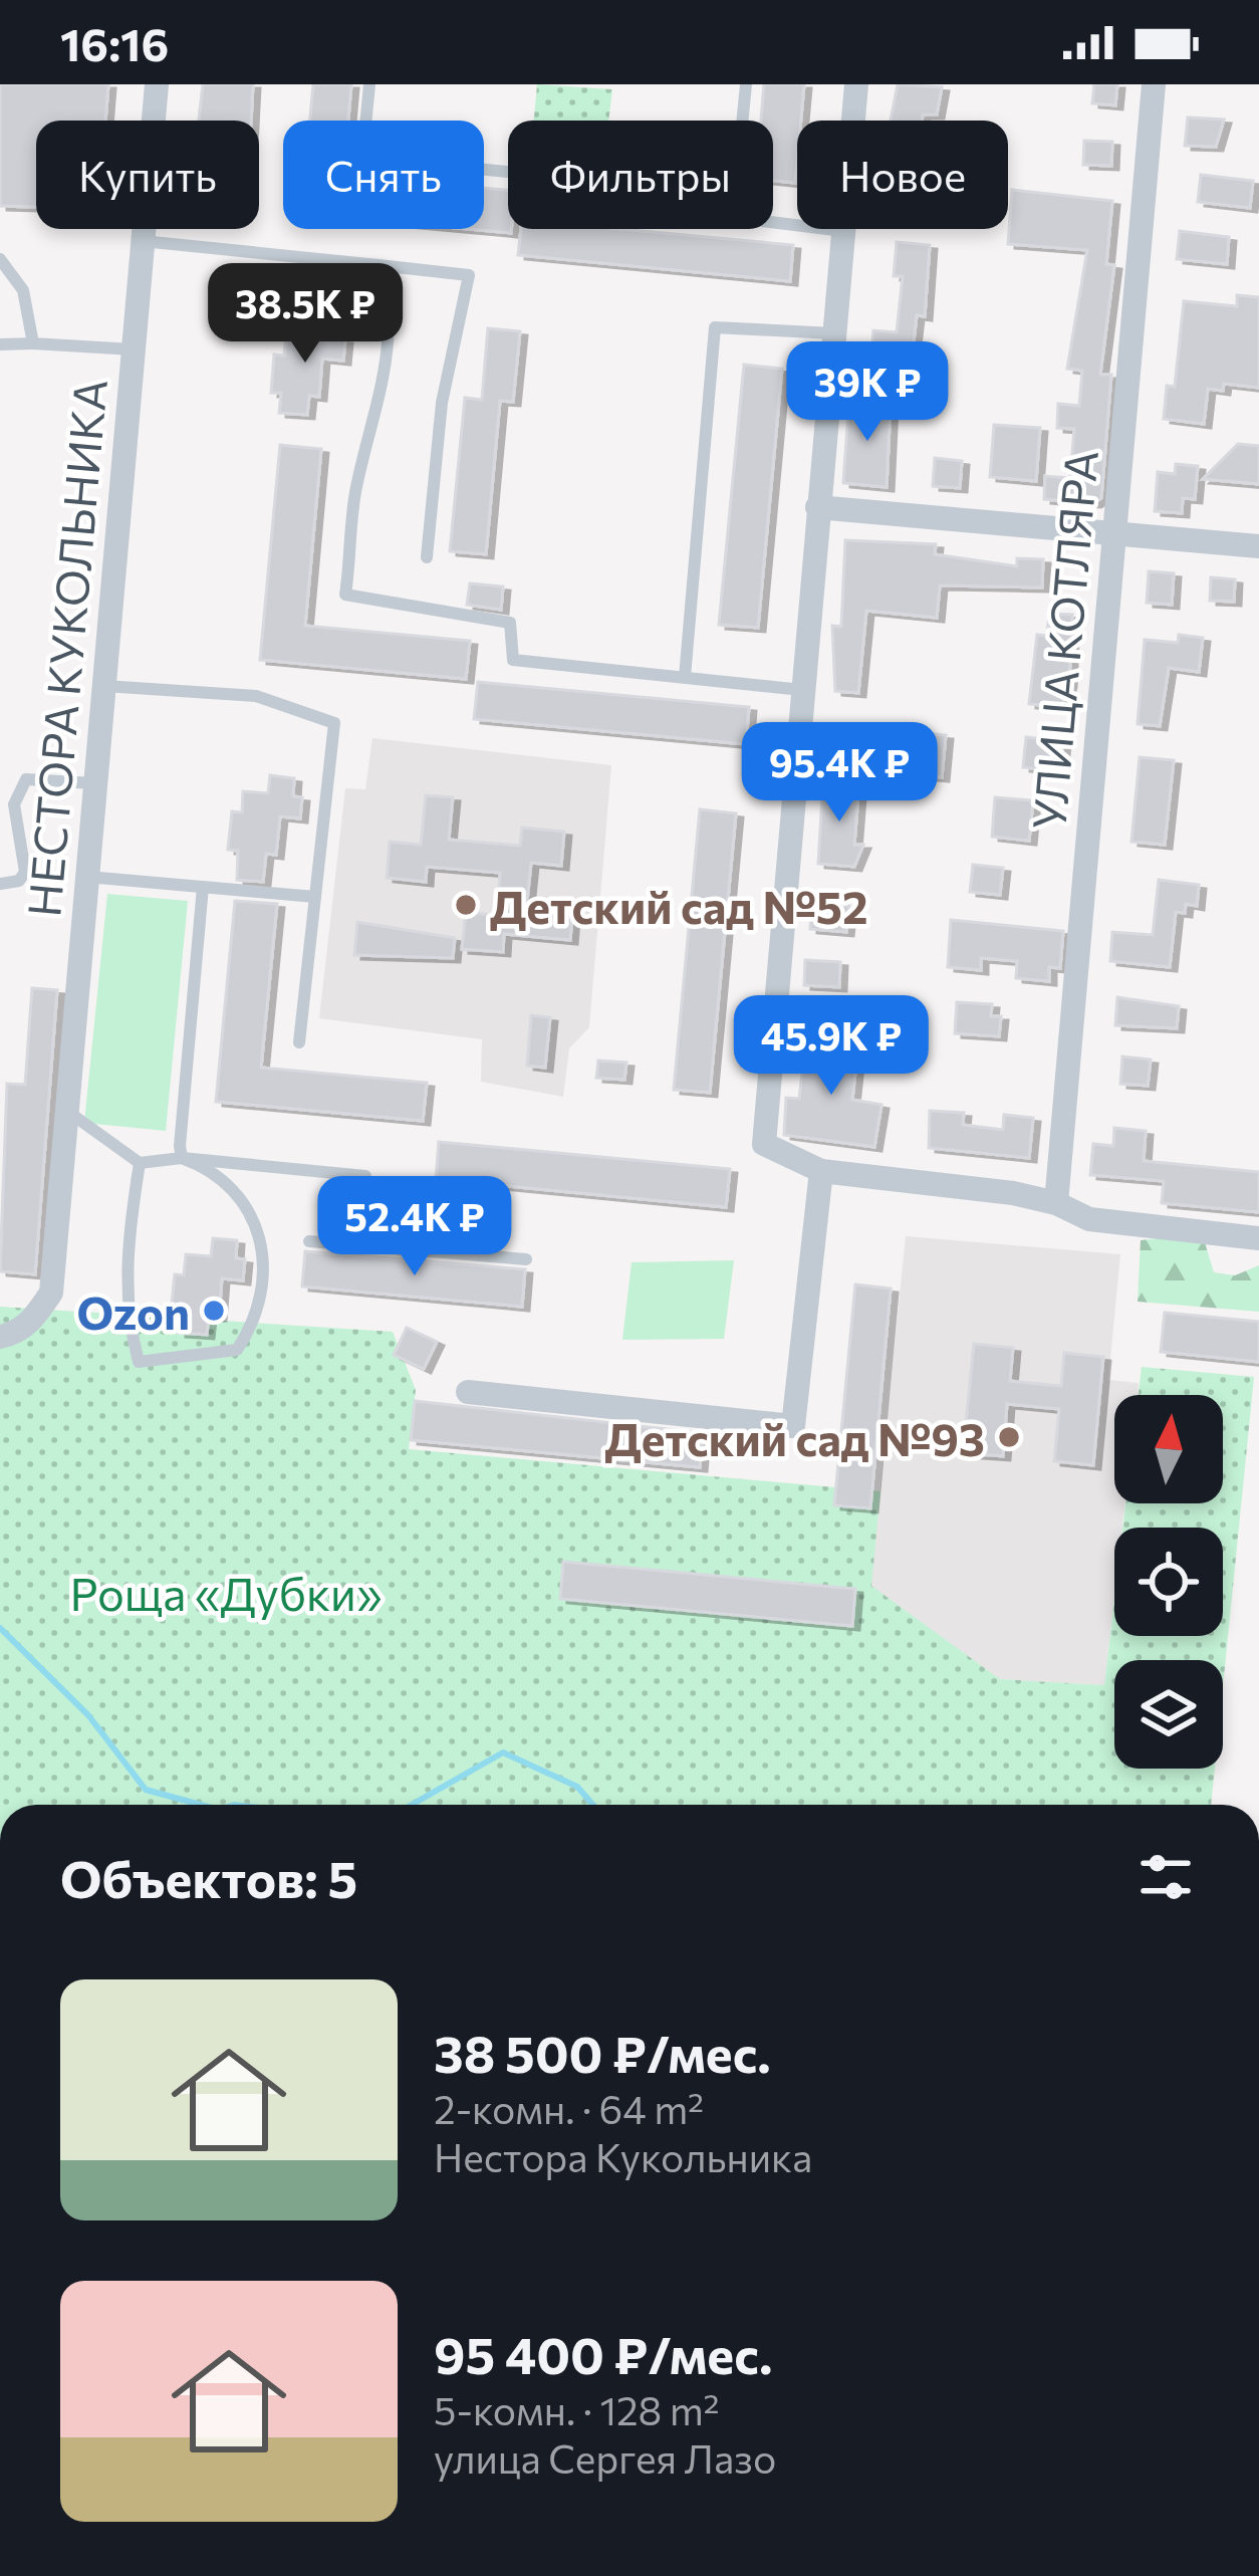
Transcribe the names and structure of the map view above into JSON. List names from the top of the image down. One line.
{"streets":{"street":["УЛИЦА КОТЛЯРА","НЕСТОРА КУКОЛЬНИКА"]},"parks":["Роща «Дубки»"],"places":["Детский сад №52","Ozon","Детский сад №93"],"north":"top","page":{"status":"16:16","chip":["Купить","Снять","Фильтры","Новое"],"price":["38.5K ₽","39K ₽","95.4K ₽","45.9K ₽","52.4K ₽"],"heading":"Объектов: 5","list":[{"name":"38 500 ₽/мес.","note":"2-комн. · 64 m² · Нестора Кукольника"},{"name":"95 400 ₽/мес.","note":"5-комн. · 128 m² · улица Сергея Лазо"}]}}
